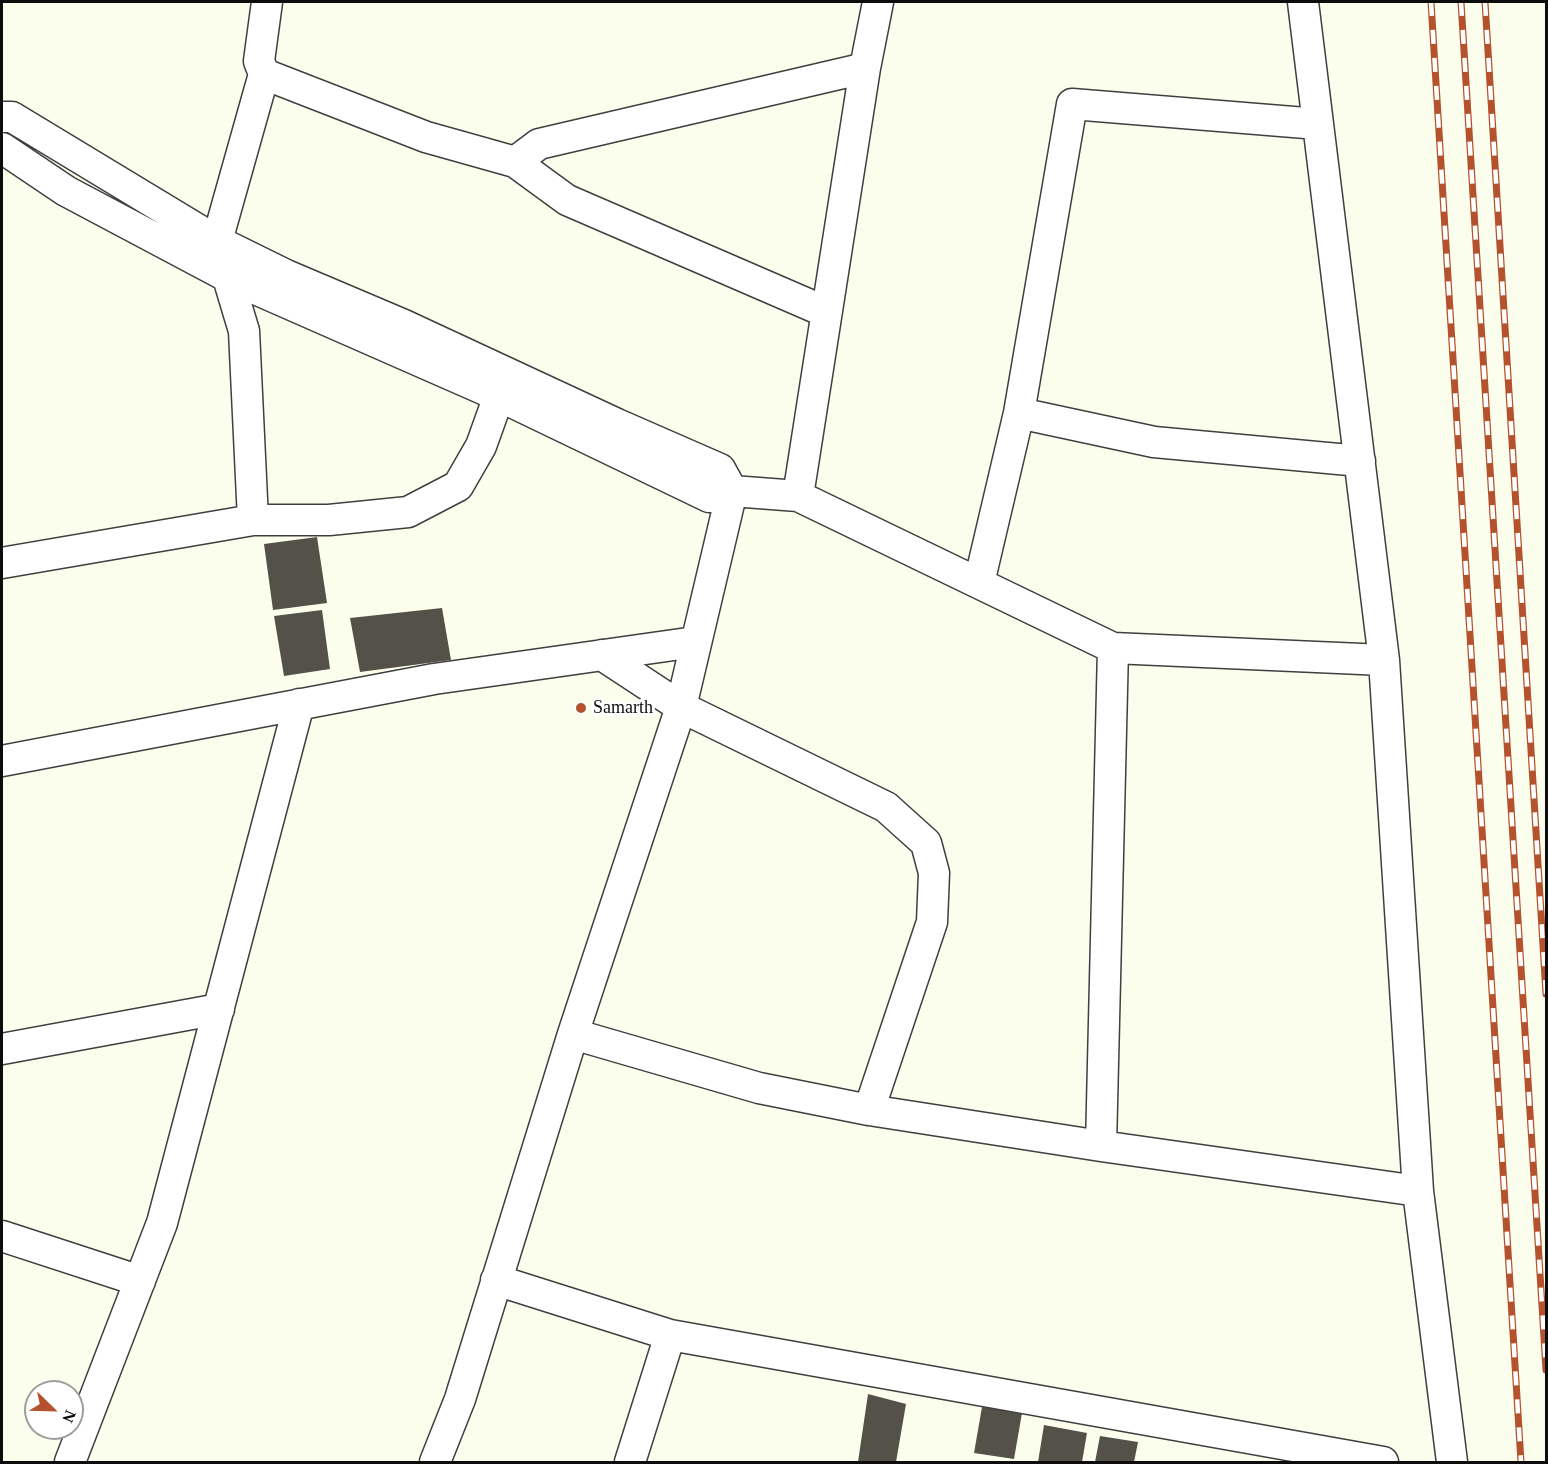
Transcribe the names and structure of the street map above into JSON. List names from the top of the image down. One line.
{"places":["Samarth"],"north":"bottom right"}
